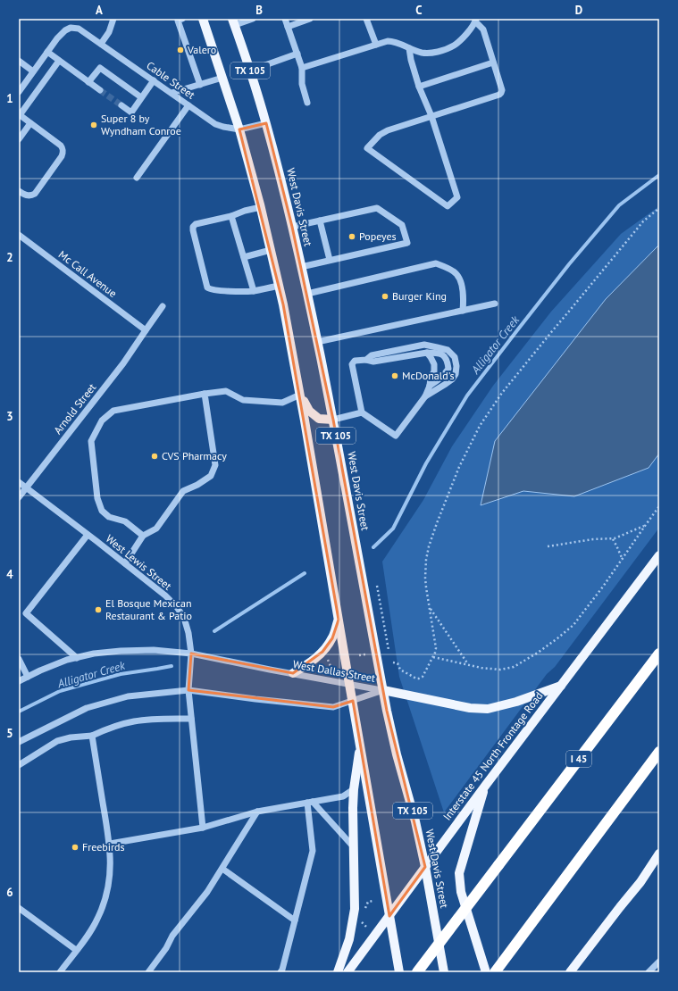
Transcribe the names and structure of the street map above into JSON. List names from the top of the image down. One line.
{"streets":{"highway":["I 45"],"main road":["TX 105","West Davis Street","Interstate 45 North Frontage Road"],"street":["Cable Street","Mc Call Avenue","Arnold Street","West Lewis Street","West Dallas Street"]},"crossings":[["TX 105","Cable Street"],["TX 105","West Dallas Street"],["TX 105","Interstate 45 North Frontage Road"],["Cable Street","West Davis Street"],["West Davis Street","West Dallas Street"],["West Davis Street","Interstate 45 North Frontage Road"],["Mc Call Avenue","Arnold Street"],["Arnold Street","West Lewis Street"],["West Lewis Street","West Dallas Street"]],"water":["Alligator Creek"],"places":["Valero","Super 8 by Wyndham Conroe","Popeyes","Burger King","McDonald's","CVS Pharmacy","El Bosque Mexican Restaurant & Patio","Freebirds"],"grid":{"columns":["A","B","C","D"],"rows":["1","2","3","4","5","6"]}}
